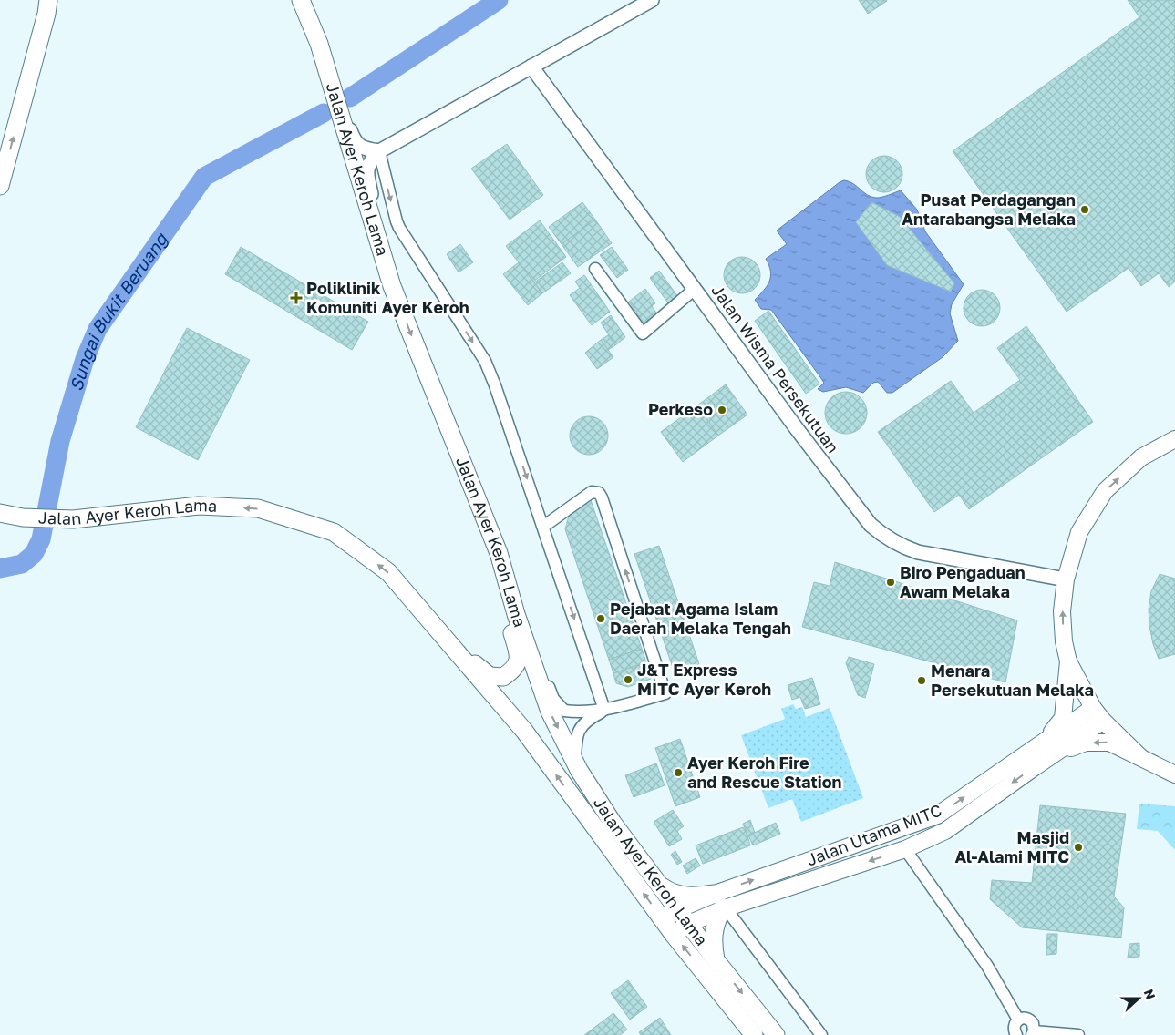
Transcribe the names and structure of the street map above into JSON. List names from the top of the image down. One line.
{"streets":{"main road":["Jalan Ayer Keroh Lama","Jalan Utama MITC"],"street":["Jalan Wisma Persekutuan"]},"crossings":[["Jalan Ayer Keroh Lama","Jalan Utama MITC"]],"water":["Sungai Bukit Beruang"],"places":{"other":["Pusat Perdagangan Antarabangsa Melaka","Perkeso","Biro Pengaduan Awam Melaka","Pejabat Agama Islam Daerah Melaka Tengah","J&T Express MITC Ayer Keroh","Menara Persekutuan Melaka","Ayer Keroh Fire and Rescue Station","Masjid Al-Alami MITC"],"health":["Poliklinik Komuniti Ayer Keroh"]},"north":"right"}
